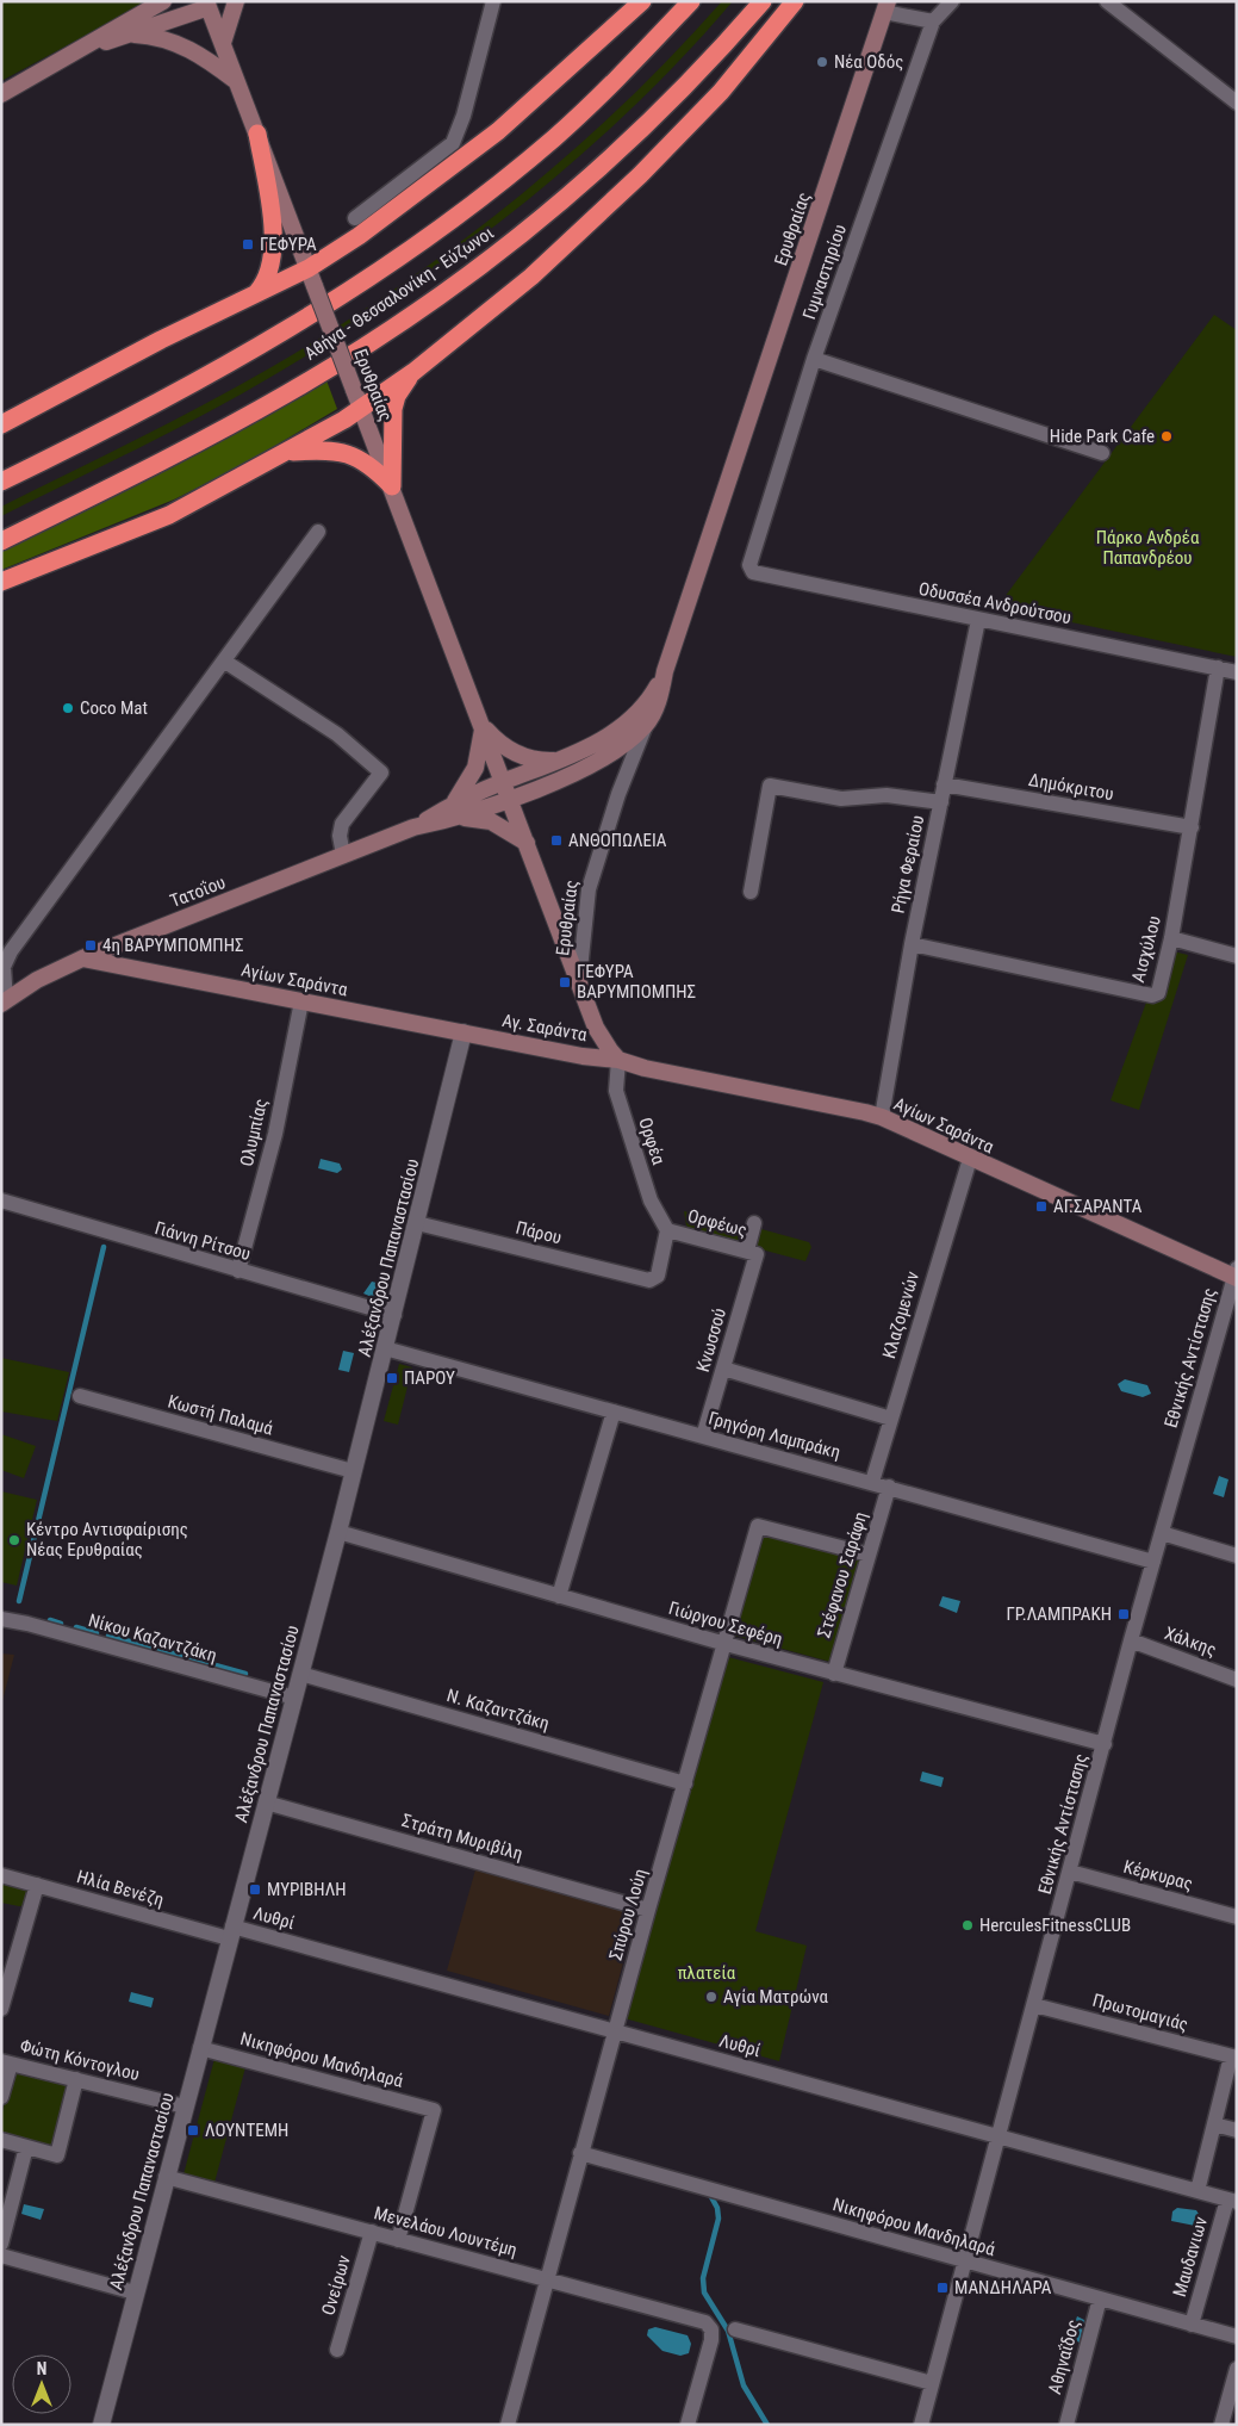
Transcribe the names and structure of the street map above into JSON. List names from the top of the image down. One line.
{"streets":{"highway":["Αθήνα - Θεσσαλονίκη - Εύζωνοι"],"main road":["Ερυθραίας","Τατοΐου","Αγίων Σαράντα","Αγ. Σαράντα"],"street":["Γυμναστηρίου","Οδυσσέα Ανδρούτσου","Δημόκριτου","Ρήγα Φεραίου","Αισχύλου","Ολυμπίας","Ορφέα","Ορφέως","Πάρου","Γιάννη Ρίτσου","Αλέξανδρου Παπαναστασίου","Κλαζομενών","Κνωσσού","Εθνικής Αντίστασης","Κωστή Παλαμά","Γρηγόρη Λαμπράκη","Στέφανου Σαράφη","Γιώργου Σεφέρη","Νίκου Καζαντζάκη","Χάλκης","Ν. Καζαντζάκη","Στράτη Μυριβίλη","Κέρκυρας","Ηλία Βενέζη","Σπύρου Λούη","Λυθρί","Πρωτομαγιάς","Φώτη Κόντογλου","Νικηφόρου Μανδηλαρά","Μενελάου Λουντέμη","Μαυδανιων","Ονείρων","Αθηναΐδος"]},"crossings":[["Ερυθραίας","Τατοΐου"],["Ερυθραίας","Αγίων Σαράντα"],["Ερυθραίας","Αγ. Σαράντα"],["Ερυθραίας","Ορφέα"],["Γυμναστηρίου","Οδυσσέα Ανδρούτσου"],["Οδυσσέα Ανδρούτσου","Ρήγα Φεραίου"],["Οδυσσέα Ανδρούτσου","Αισχύλου"],["Δημόκριτου","Ρήγα Φεραίου"],["Δημόκριτου","Αισχύλου"],["Ρήγα Φεραίου","Αισχύλου"],["Ρήγα Φεραίου","Αγίων Σαράντα"],["Τατοΐου","Αγίων Σαράντα"],["Αγίων Σαράντα","Αγ. Σαράντα"],["Αγίων Σαράντα","Ολυμπίας"],["Αγίων Σαράντα","Ορφέα"],["Αγίων Σαράντα","Αλέξανδρου Παπαναστασίου"],["Αγίων Σαράντα","Κλαζομενών"],["Αγίων Σαράντα","Εθνικής Αντίστασης"],["Αγ. Σαράντα","Ορφέα"],["Αγ. Σαράντα","Αλέξανδρου Παπαναστασίου"],["Ολυμπίας","Γιάννη Ρίτσου"],["Ορφέα","Ορφέως"],["Ορφέα","Πάρου"],["Ορφέως","Πάρου"],["Ορφέως","Κνωσσού"],["Πάρου","Αλέξανδρου Παπαναστασίου"],["Γιάννη Ρίτσου","Αλέξανδρου Παπαναστασίου"],["Αλέξανδρου Παπαναστασίου","Κωστή Παλαμά"],["Αλέξανδρου Παπαναστασίου","Γρηγόρη Λαμπράκη"],["Αλέξανδρου Παπαναστασίου","Γιώργου Σεφέρη"],["Αλέξανδρου Παπαναστασίου","Νίκου Καζαντζάκη"],["Αλέξανδρου Παπαναστασίου","Ν. Καζαντζάκη"],["Αλέξανδρου Παπαναστασίου","Στράτη Μυριβίλη"],["Αλέξανδρου Παπαναστασίου","Ηλία Βενέζη"],["Αλέξανδρου Παπαναστασίου","Λυθρί"],["Αλέξανδρου Παπαναστασίου","Φώτη Κόντογλου"],["Αλέξανδρου Παπαναστασίου","Νικηφόρου Μανδηλαρά"],["Αλέξανδρου Παπαναστασίου","Μενελάου Λουντέμη"],["Κλαζομενών","Γρηγόρη Λαμπράκη"],["Κνωσσού","Γρηγόρη Λαμπράκη"],["Εθνικής Αντίστασης","Γρηγόρη Λαμπράκη"],["Εθνικής Αντίστασης","Γιώργου Σεφέρη"],["Εθνικής Αντίστασης","Χάλκης"],["Εθνικής Αντίστασης","Κέρκυρας"],["Εθνικής Αντίστασης","Λυθρί"],["Εθνικής Αντίστασης","Πρωτομαγιάς"],["Εθνικής Αντίστασης","Νικηφόρου Μανδηλαρά"],["Γρηγόρη Λαμπράκη","Στέφανου Σαράφη"],["Στέφανου Σαράφη","Γιώργου Σεφέρη"],["Στέφανου Σαράφη","Σπύρου Λούη"],["Γιώργου Σεφέρη","Σπύρου Λούη"],["Ν. Καζαντζάκη","Σπύρου Λούη"],["Στράτη Μυριβίλη","Σπύρου Λούη"],["Ηλία Βενέζη","Λυθρί"],["Σπύρου Λούη","Λυθρί"],["Σπύρου Λούη","Νικηφόρου Μανδηλαρά"],["Σπύρου Λούη","Μενελάου Λουντέμη"],["Λυθρί","Μαυδανιων"],["Νικηφόρου Μανδηλαρά","Μενελάου Λουντέμη"],["Νικηφόρου Μανδηλαρά","Μαυδανιων"],["Νικηφόρου Μανδηλαρά","Αθηναΐδος"],["Μενελάου Λουντέμη","Ονείρων"]],"parks":["Πάρκο Ανδρέα Παπανδρέου","πλατεία"],"places":{"other":["Νέα Οδός","Hide Park Cafe","Coco Mat","Κέντρο Αντισφαίρισης Νέας Ερυθραίας","HerculesFitnessCLUB","Αγία Ματρώνα"],"transit":["ΓΕΦΥΡΑ","ΑΝΘΟΠΩΛΕΙΑ","4η ΒΑΡΥΜΠΟΜΠΗΣ","ΓΕΦΥΡΑ ΒΑΡΥΜΠΟΜΠΗΣ","ΑΓ.ΣΑΡΑΝΤΑ","ΠΑΡΟΥ","ΓΡ.ΛΑΜΠΡΑΚΗ","ΜΥΡΙΒΗΛΗ","ΛΟΥΝΤΕΜΗ","ΜΑΝΔΗΛΑΡΑ"]},"north":"top"}
